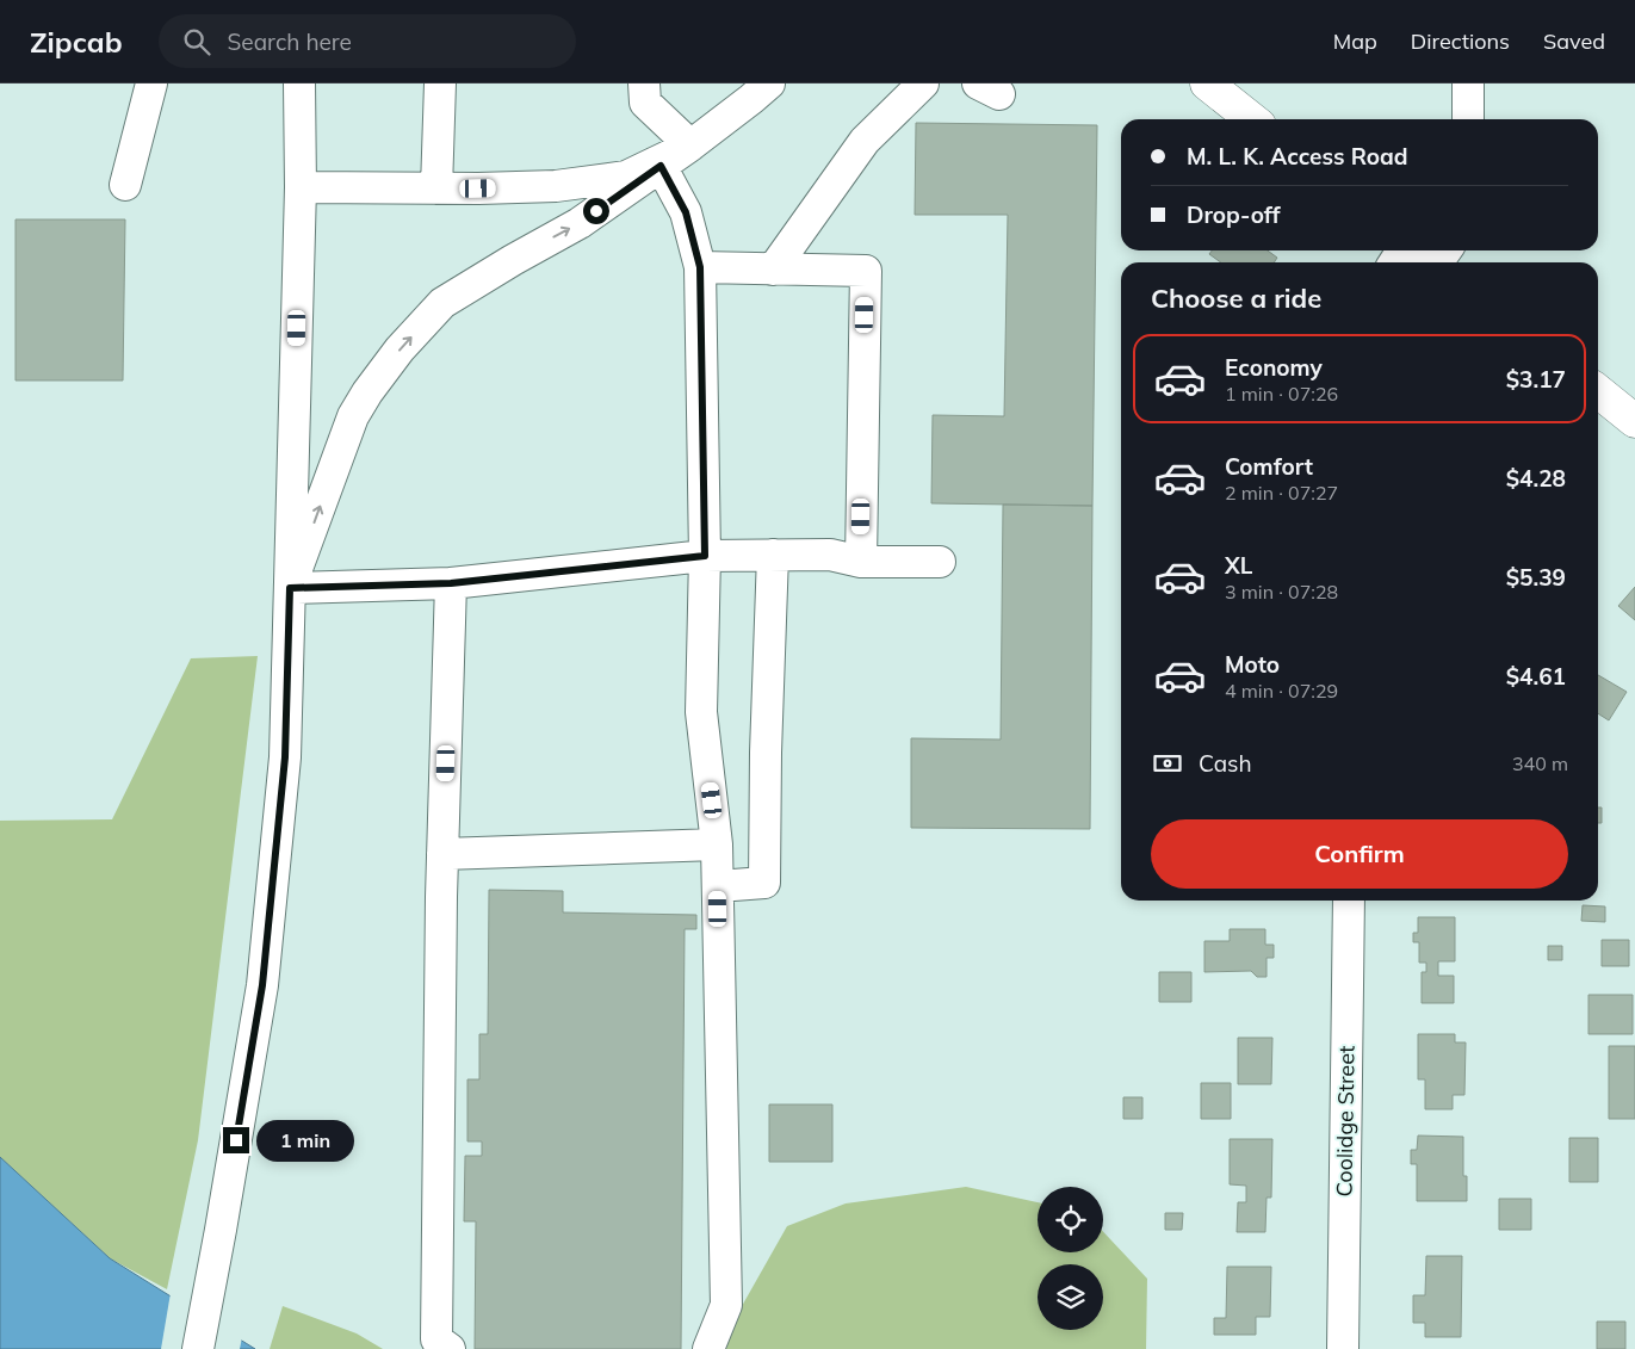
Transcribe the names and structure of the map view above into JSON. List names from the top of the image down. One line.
{"streets":{"street":["Coolidge Street"]},"page":{"header":"Zipcab","search":"Search here","nav":["Map","Directions","Saved"],"banner":["M. L. K. Access Road","Drop-off"],"heading":"Choose a ride","list":[{"name":"Economy","note":"1 min · 07:26","value":"$3.17"},{"name":"Comfort","note":"2 min · 07:27","value":"$4.28"},{"name":"XL","note":"3 min · 07:28","value":"$5.39"},{"name":"Moto","note":"4 min · 07:29","value":"$4.61"}],"pay":["Cash","340 m"],"buttons":"Confirm","bubble":"1 min"}}
